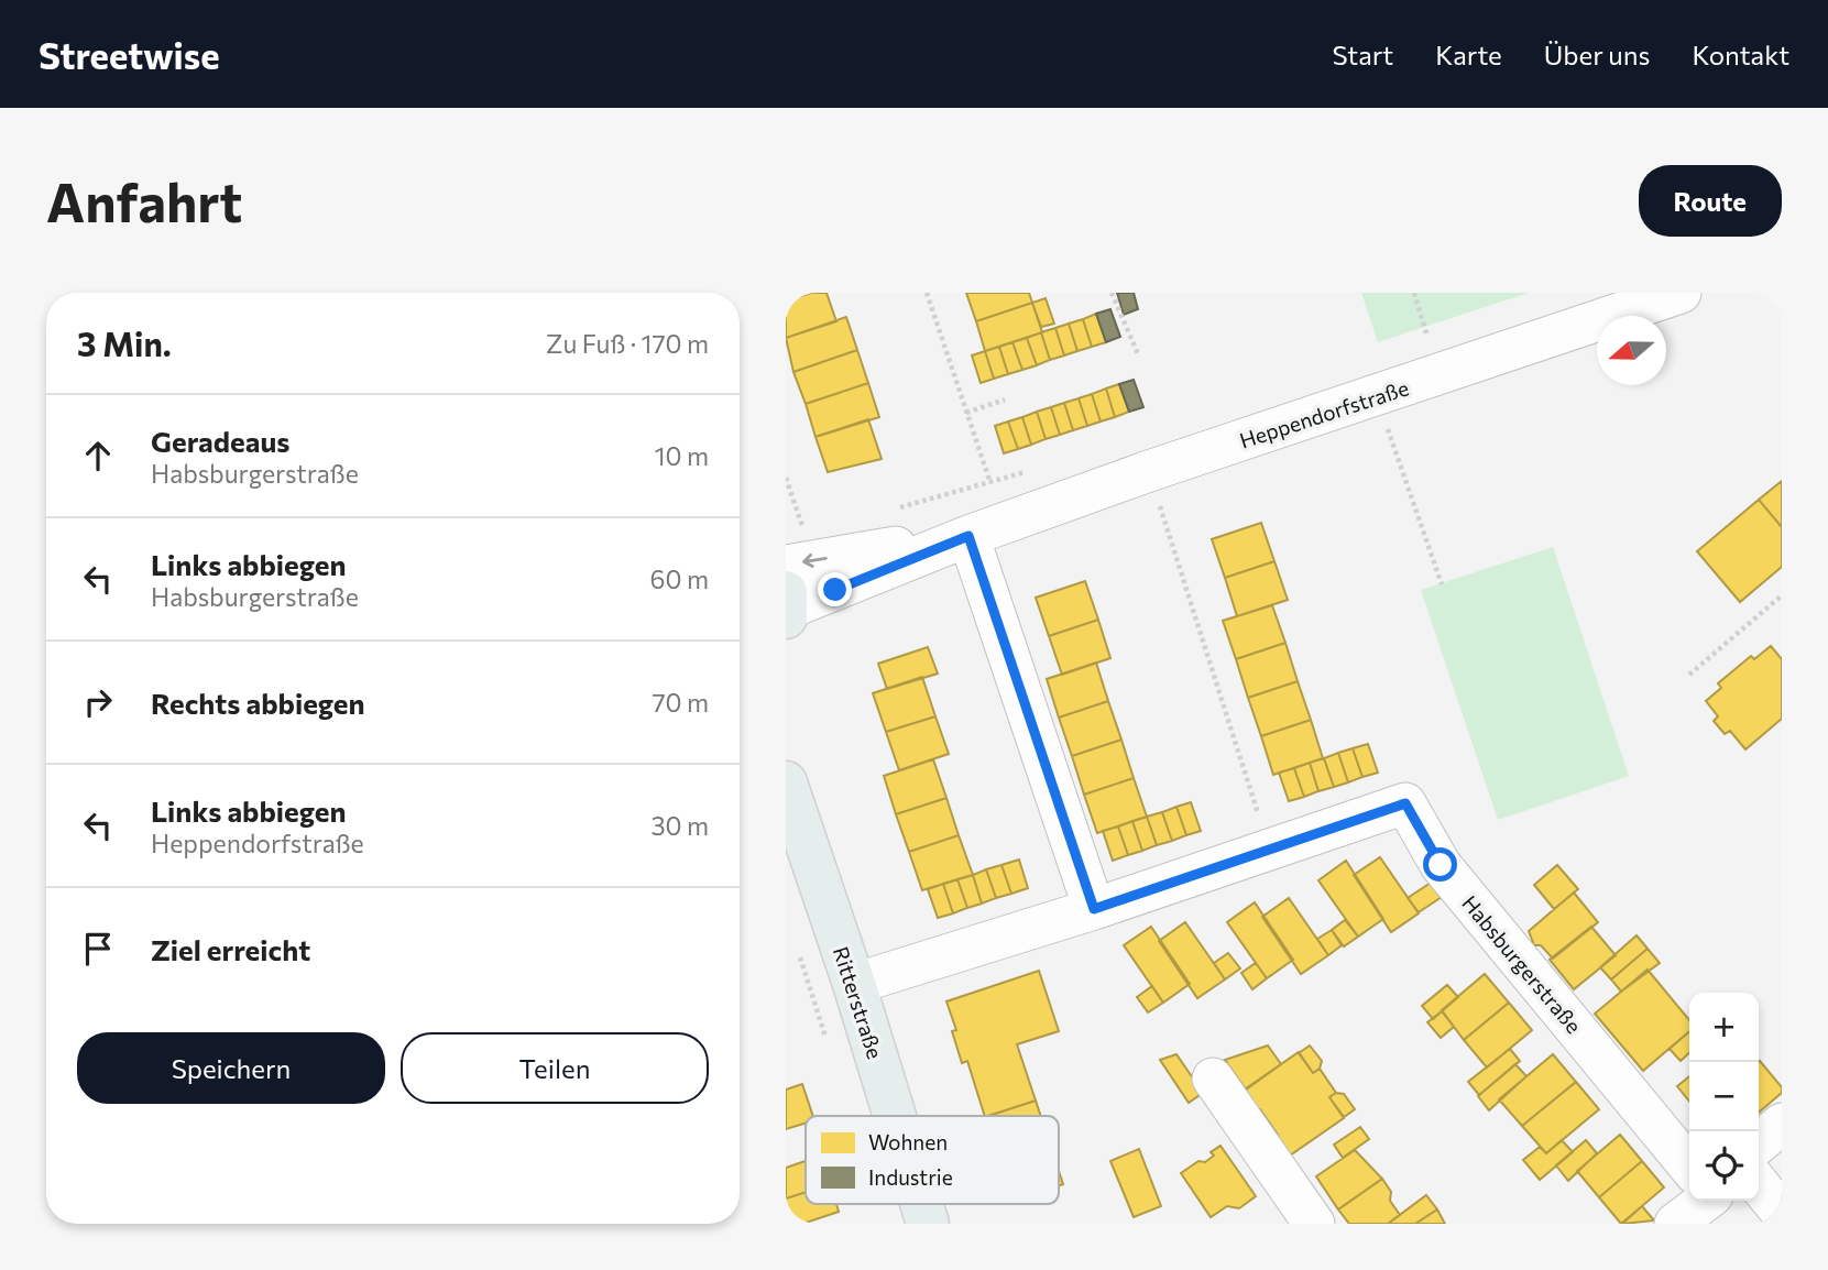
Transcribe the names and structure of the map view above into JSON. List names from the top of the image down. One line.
{"streets":{"main road":["Ritterstraße"],"street":["Heppendorfstraße","Habsburgerstraße"]},"crossings":[["Habsburgerstraße","Ritterstraße"]],"legend":["Wohnen","Industrie"],"north":"left","page":{"header":"Streetwise","nav":["Start","Karte","Über uns","Kontakt"],"buttons":["Route",["Speichern","Teilen"]],"title":"Anfahrt","heading":["3 Min.","Zu Fuß · 170 m"],"list":[["Geradeaus","Habsburgerstraße","10 m"],["Links abbiegen","Habsburgerstraße","60 m"],["Rechts abbiegen","70 m"],["Links abbiegen","Heppendorfstraße","30 m"],"Ziel erreicht"],"map_buttons":["+","−"]}}
